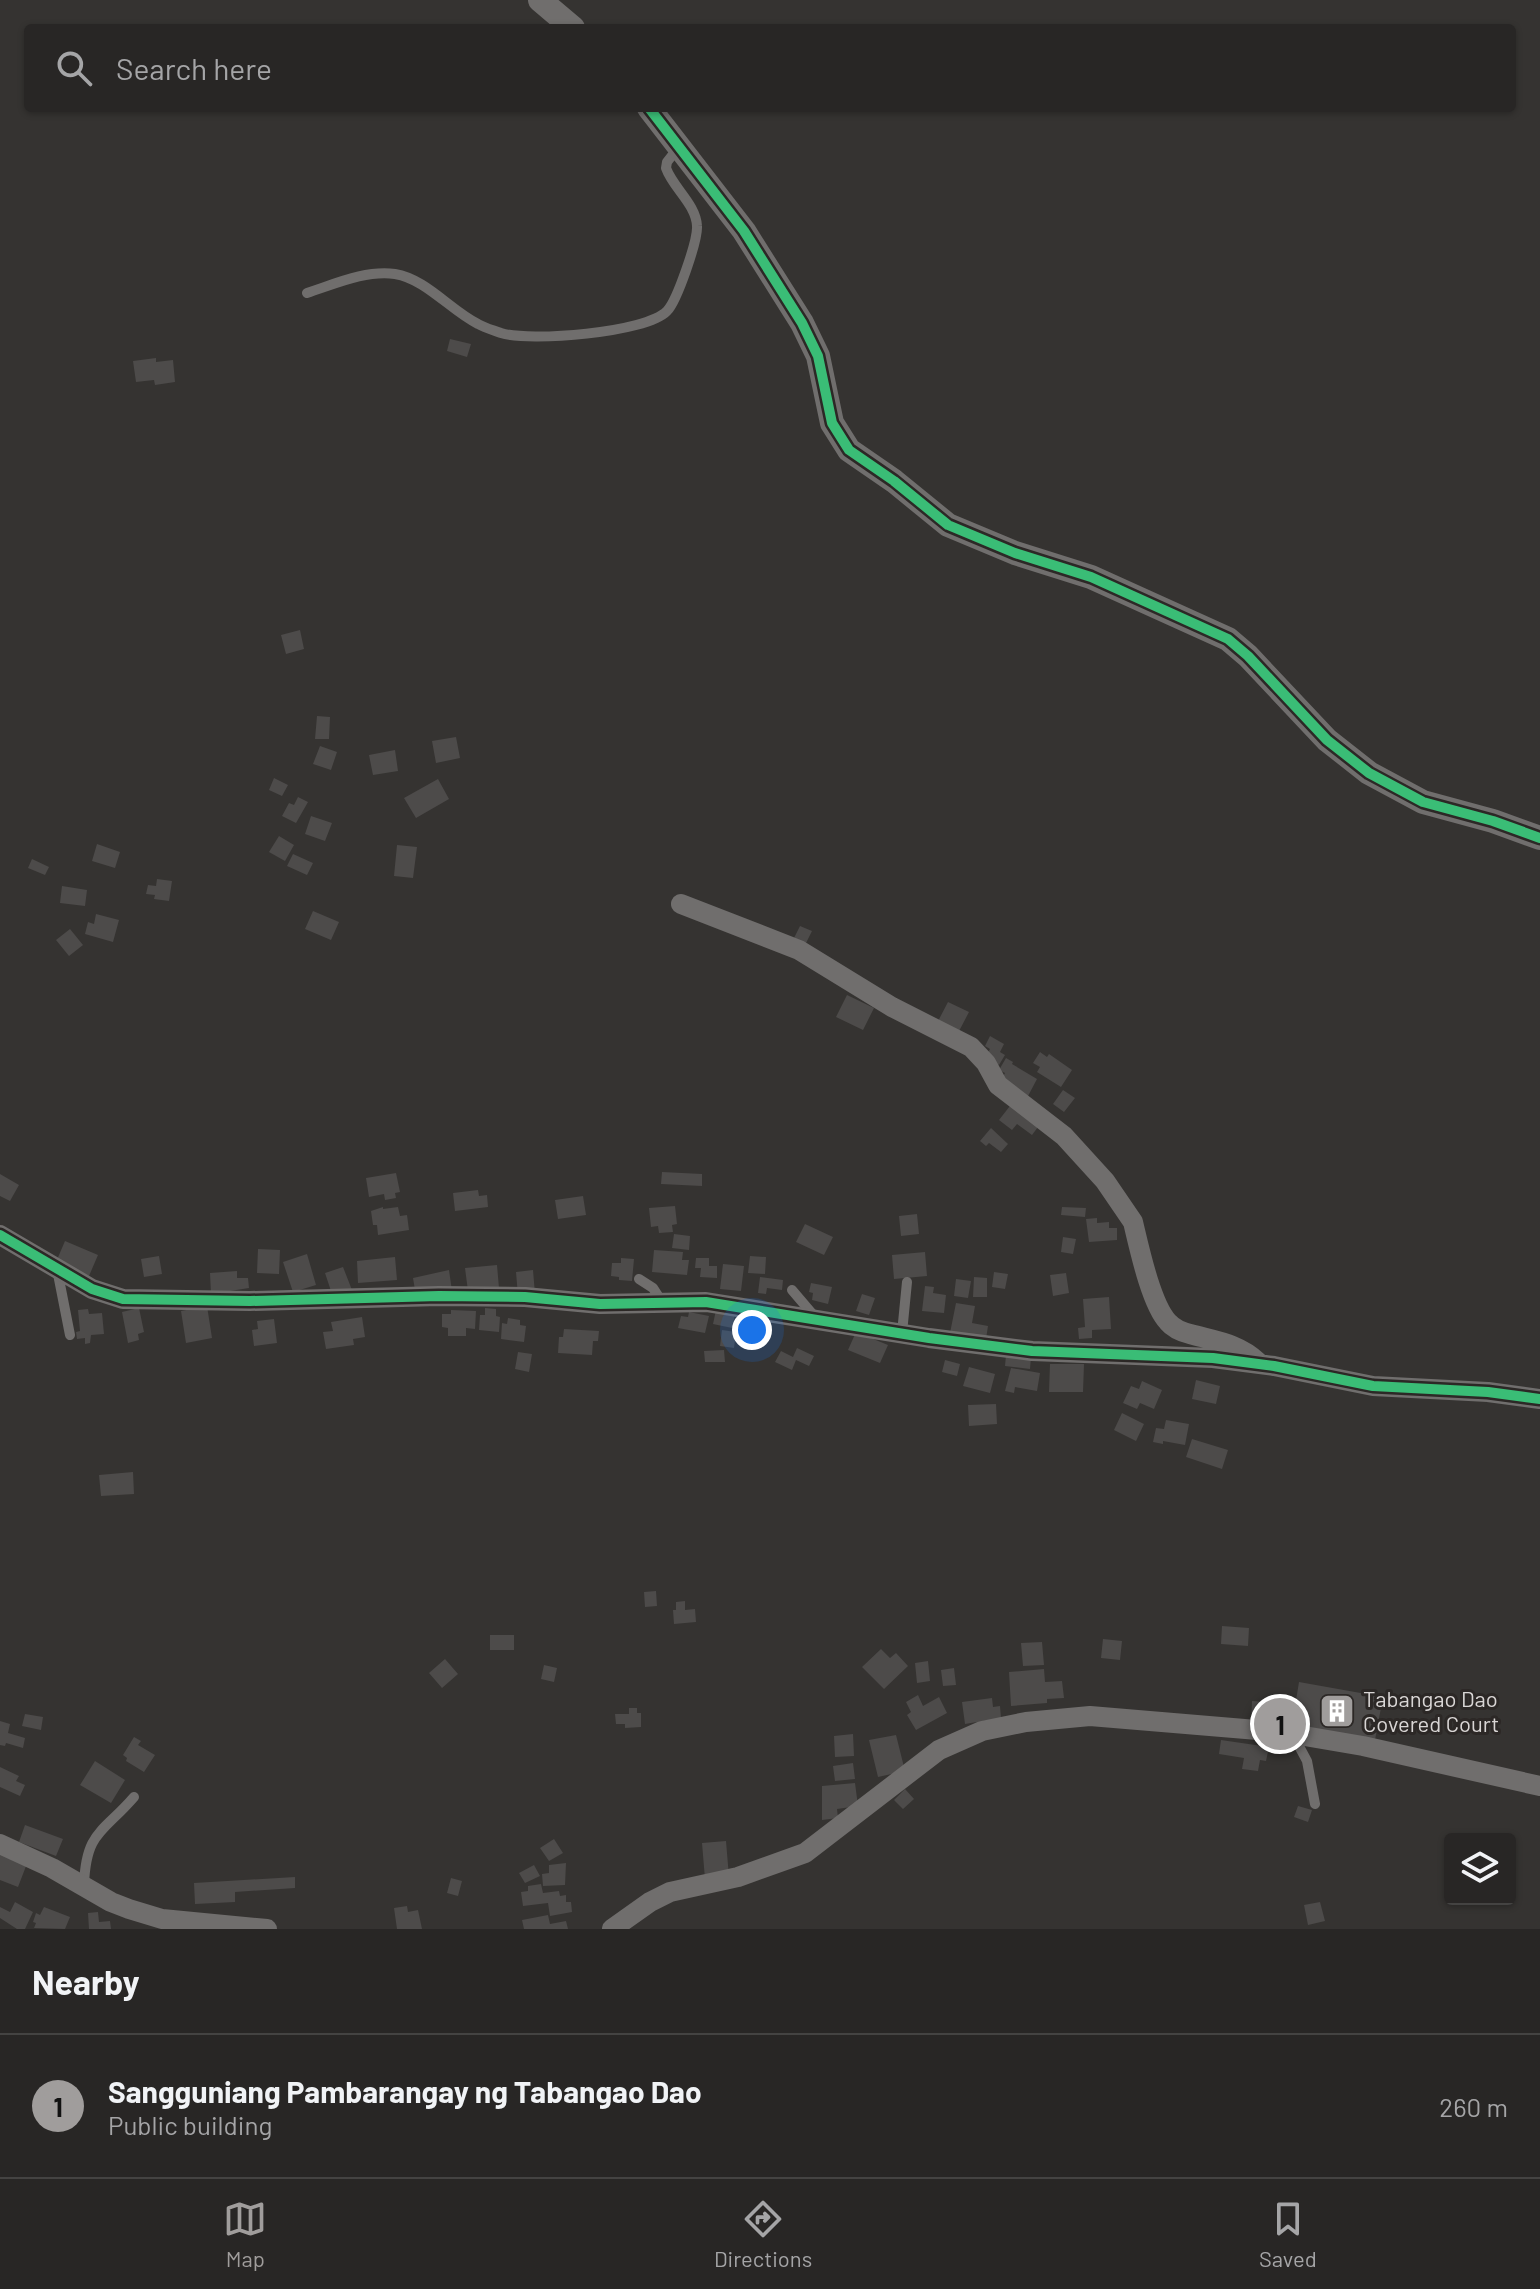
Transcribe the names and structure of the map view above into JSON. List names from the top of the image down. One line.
{"places":{"building":["Tabangao Dao Covered Court"]},"page":{"search":"Search here","pins":"1","heading":"Nearby","list":[{"mark":"1","name":"Sangguniang Pambarangay ng Tabangao Dao","note":"Public building","value":"260 m"}],"nav":["Map","Directions","Saved"]}}
